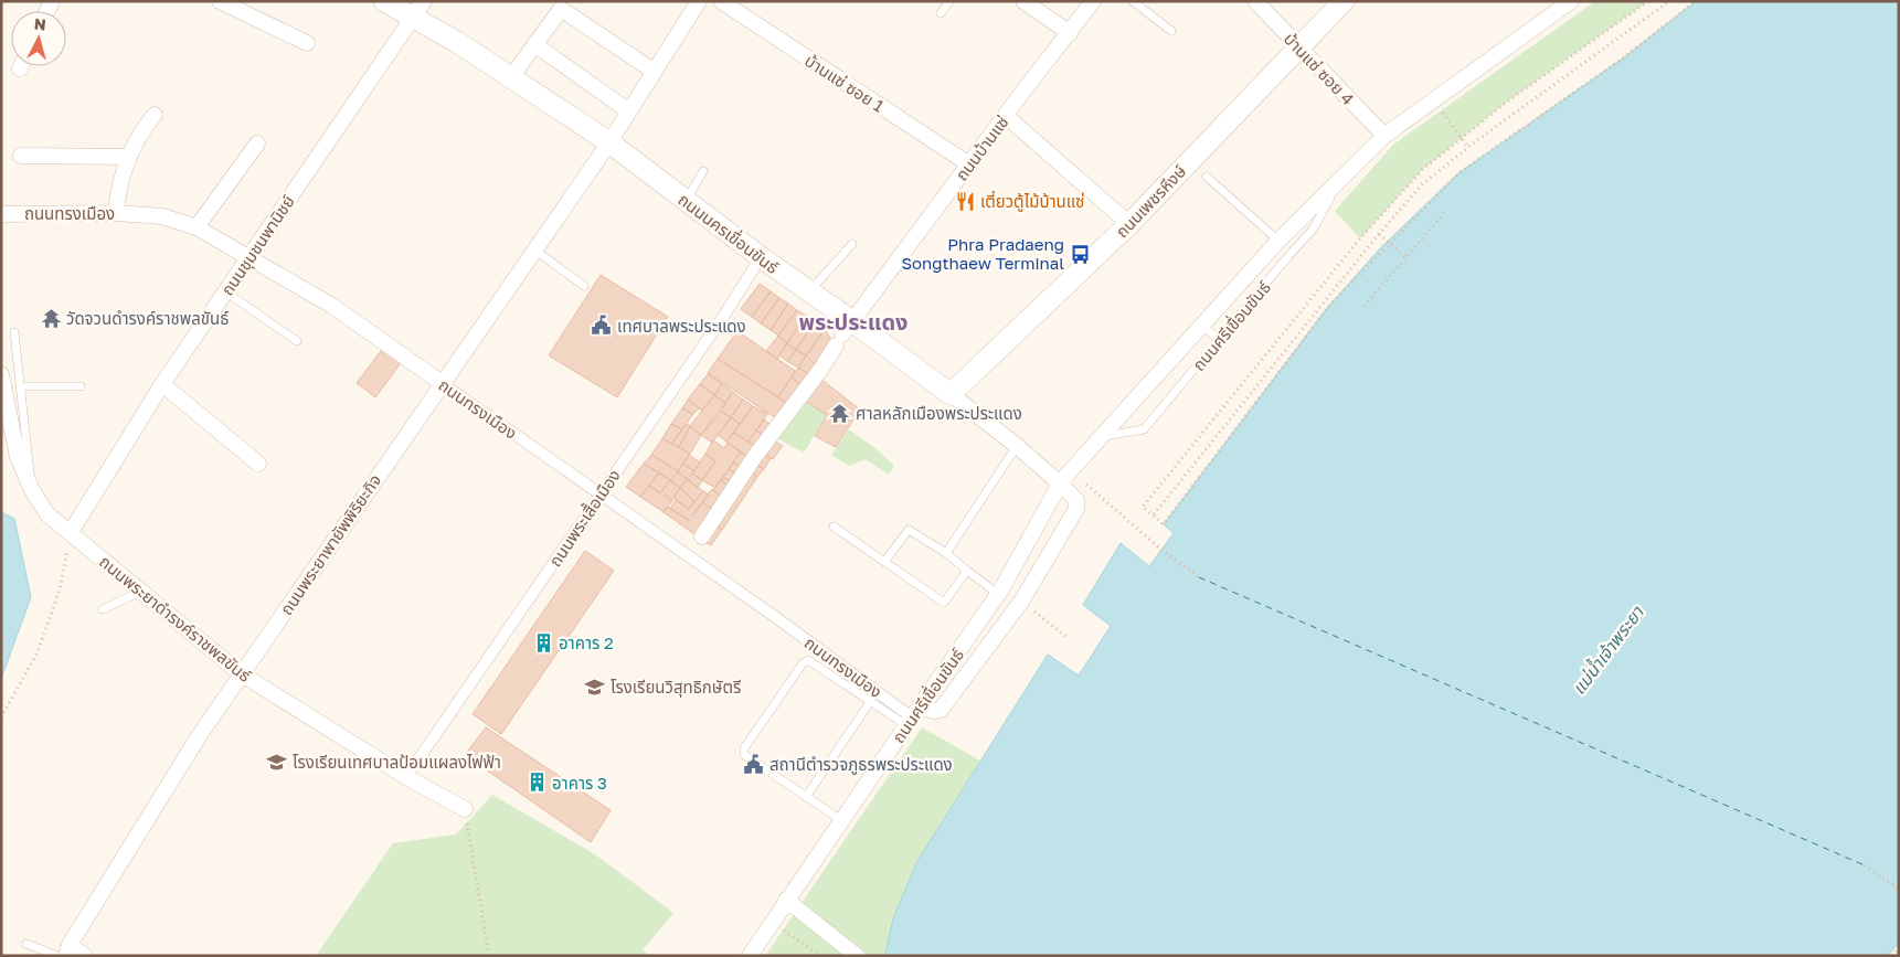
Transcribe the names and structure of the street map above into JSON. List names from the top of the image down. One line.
{"streets":{"main road":["ถนนเพชรหึงษ์","ถนนนครเขื่อนขันธ์"],"street":["บ้านแซ่ ซอย 4","บ้านแซ่ ซอย 1","ถนนบ้านแซ่","ถนนทรงเมือง","ถนนชุมชนพานิชย์","ถนนศรีเขื่อนขันธ์","ถนนพระเสื้อเมือง","ถนนพระยาพายัพพิริยะกิจ","ถนนพระยาดำรงค์ราชพลขันธ์"]},"crossings":[["บ้านแซ่ ซอย 4","ถนนเพชรหึงษ์"],["บ้านแซ่ ซอย 4","ถนนศรีเขื่อนขันธ์"],["บ้านแซ่ ซอย 1","ถนนบ้านแซ่"],["ถนนบ้านแซ่","ถนนนครเขื่อนขันธ์"],["ถนนเพชรหึงษ์","ถนนนครเขื่อนขันธ์"],["ถนนทรงเมือง","ถนนนครเขื่อนขันธ์"],["ถนนทรงเมือง","ถนนชุมชนพานิชย์"],["ถนนทรงเมือง","ถนนศรีเขื่อนขันธ์"],["ถนนทรงเมือง","ถนนพระเสื้อเมือง"],["ถนนทรงเมือง","ถนนพระยาพายัพพิริยะกิจ"],["ถนนนครเขื่อนขันธ์","ถนนชุมชนพานิชย์"],["ถนนนครเขื่อนขันธ์","ถนนศรีเขื่อนขันธ์"],["ถนนนครเขื่อนขันธ์","ถนนพระเสื้อเมือง"],["ถนนนครเขื่อนขันธ์","ถนนพระยาพายัพพิริยะกิจ"],["ถนนชุมชนพานิชย์","ถนนพระยาดำรงค์ราชพลขันธ์"],["ถนนพระเสื้อเมือง","ถนนพระยาดำรงค์ราชพลขันธ์"],["ถนนพระยาพายัพพิริยะกิจ","ถนนพระยาดำรงค์ราชพลขันธ์"]],"districts":["พระประแดง"],"water":["แม่น้ำเจ้าพระยา"],"places":{"restaurant":["เตี๋ยวตู้ไม้บ้านแซ่"],"bus stop":["Phra Pradaeng Songthaew Terminal"],"temple":["วัดจวนดำรงค์ราชพลขันธ์","ศาลหลักเมืองพระประแดง"],"public building":["เทศบาลพระประแดง","สถานีตำรวจภูธรพระประแดง"],"building":["อาคาร 2","อาคาร 3"],"school or university":["โรงเรียนวิสุทธิกษัตรี","โรงเรียนเทศบาลป้อมแผลงไฟฟ้า"]},"north":"top"}
